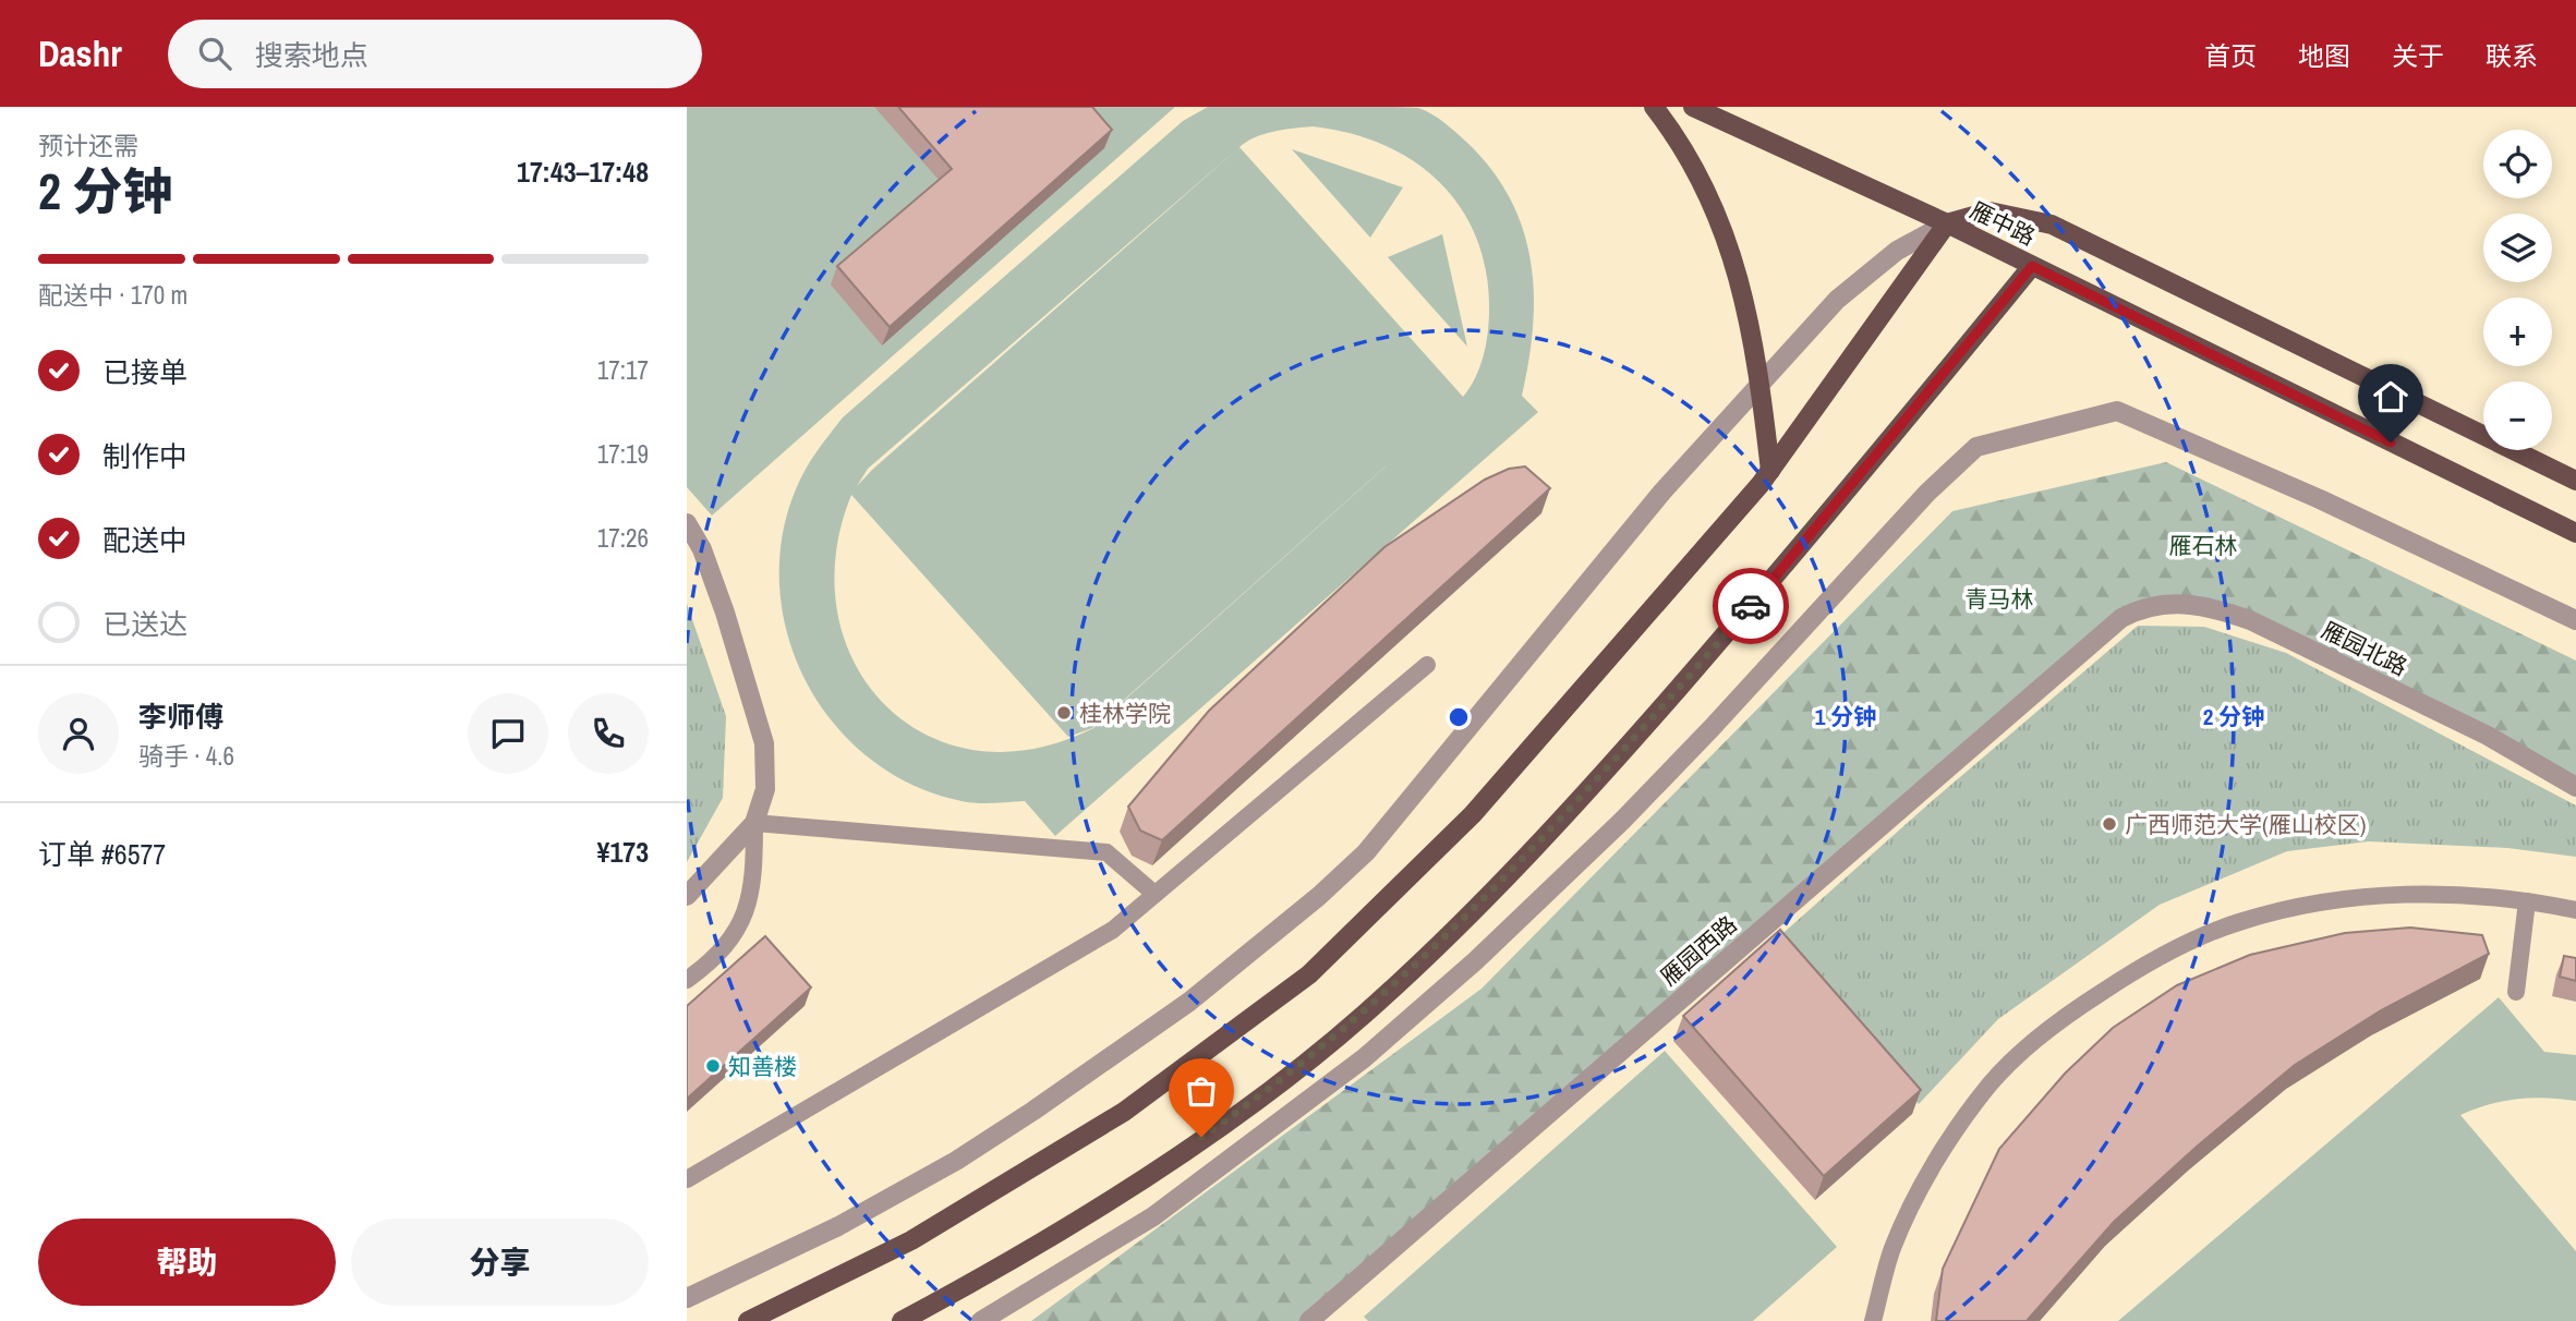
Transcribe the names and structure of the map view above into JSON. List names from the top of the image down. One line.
{"streets":{"main road":["雁中路"],"street":["雁园北路","雁园西路"]},"crossings":[["雁园北路","雁园西路"]],"parks":["雁石林","青马林"],"places":["桂林学院","广西师范大学(雁山校区)","知善楼"],"page":{"header":"Dashr","search":"搜索地点","nav":["首页","地图","关于","联系"],"heading":["2 分钟","预计还需","17:43–17:48"],"panel":["李师傅","骑手 · 4.6","订单 #6577","¥173"],"map_buttons":["+","−"],"bar":"配送中 · 170 m","list":[["已接单","17:17"],["制作中","17:19"],["配送中","17:26"],"已送达"],"buttons":["帮助","分享"]},"rings":["1 分钟","2 分钟"]}
